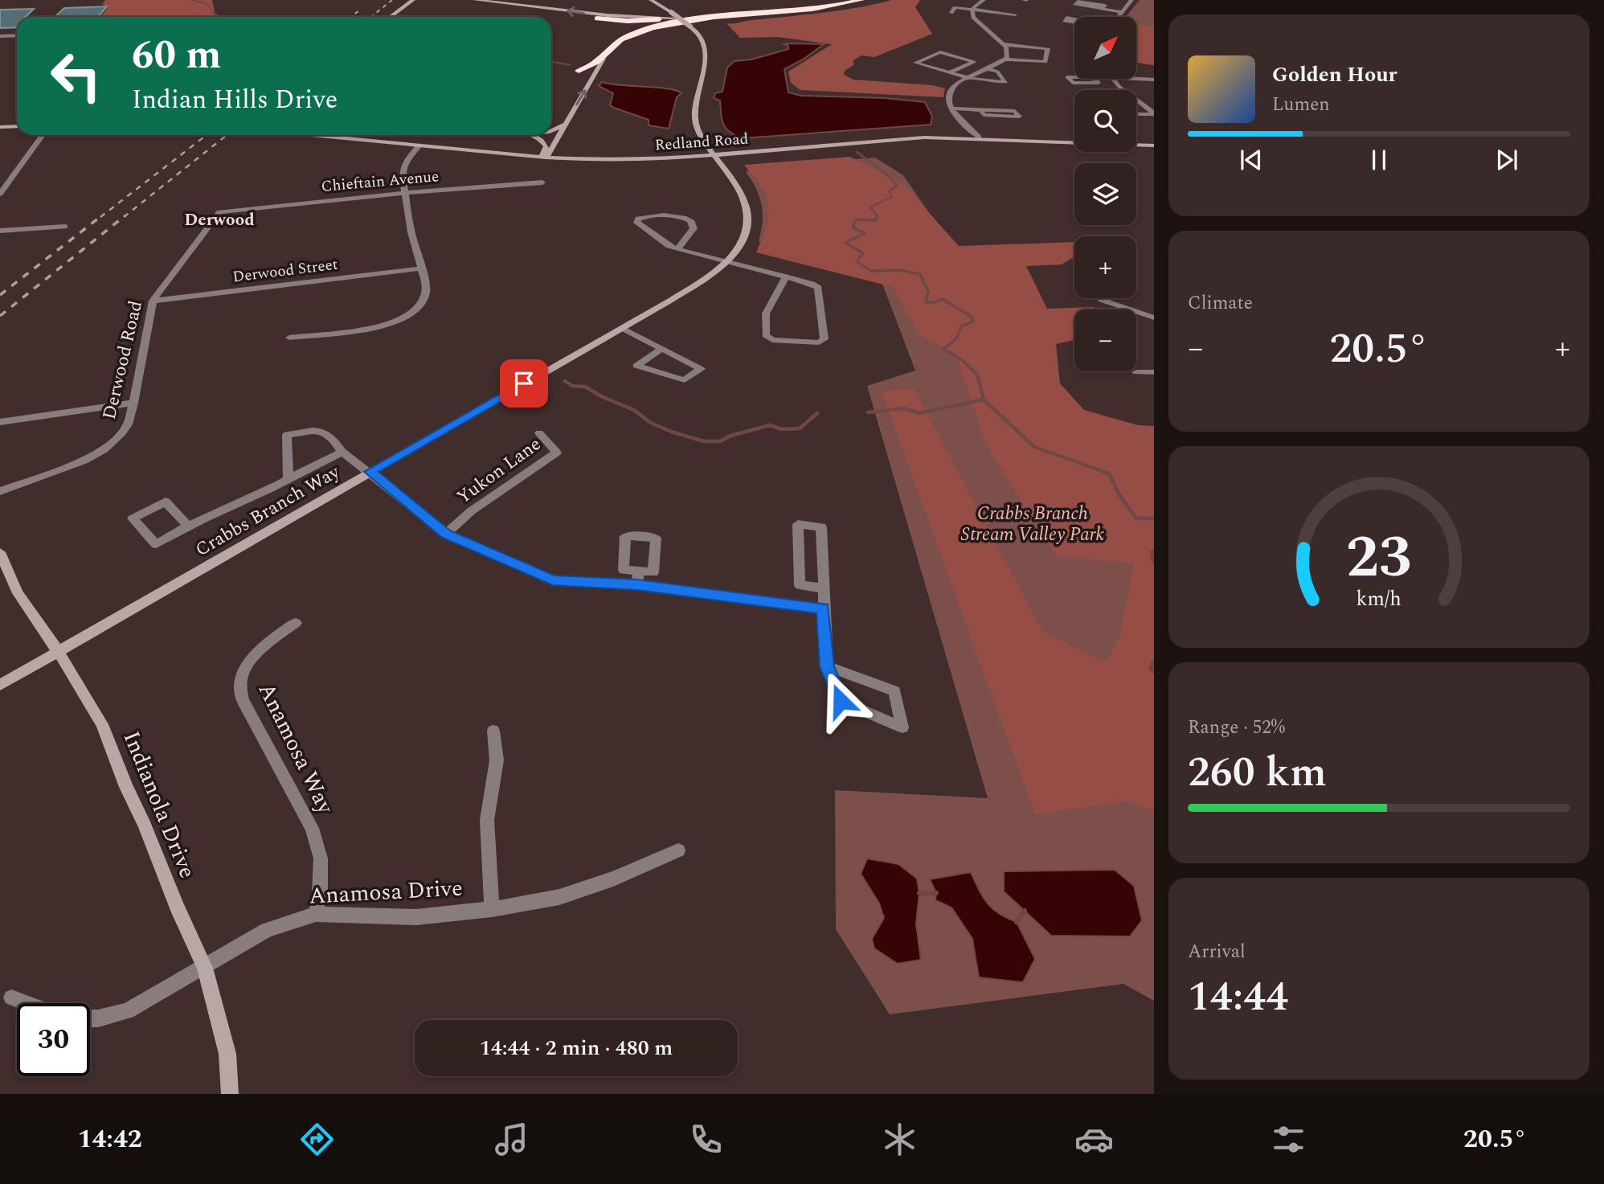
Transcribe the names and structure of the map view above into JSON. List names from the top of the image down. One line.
{"streets":{"main road":["Redland Road","Crabbs Branch Way","Indianola Drive"],"street":["Chieftain Avenue","Derwood Street","Derwood Road","Yukon Lane","Anamosa Way","Anamosa Drive"]},"crossings":[["Redland Road","Crabbs Branch Way"],["Chieftain Avenue","Derwood Road"],["Derwood Street","Derwood Road"],["Crabbs Branch Way","Indianola Drive"],["Anamosa Way","Anamosa Drive"],["Indianola Drive","Anamosa Drive"]],"districts":["Derwood"],"parks":["Crabbs Branch Stream Valley Park"],"north":"top right","page":{"map_buttons":["+","−"],"turn":["60 m","Indian Hills Drive"],"song":["Golden Hour","Lumen"],"tile":["Climate",["Range · 52%","260 km"],["Arrival","14:44"]],"heat":["−","20.5°","+"],"limit":"30","trip":"14:44 · 2 min · 480 m","tabs":["14:42","20.5°"],"gauge":["23","km/h"]}}
